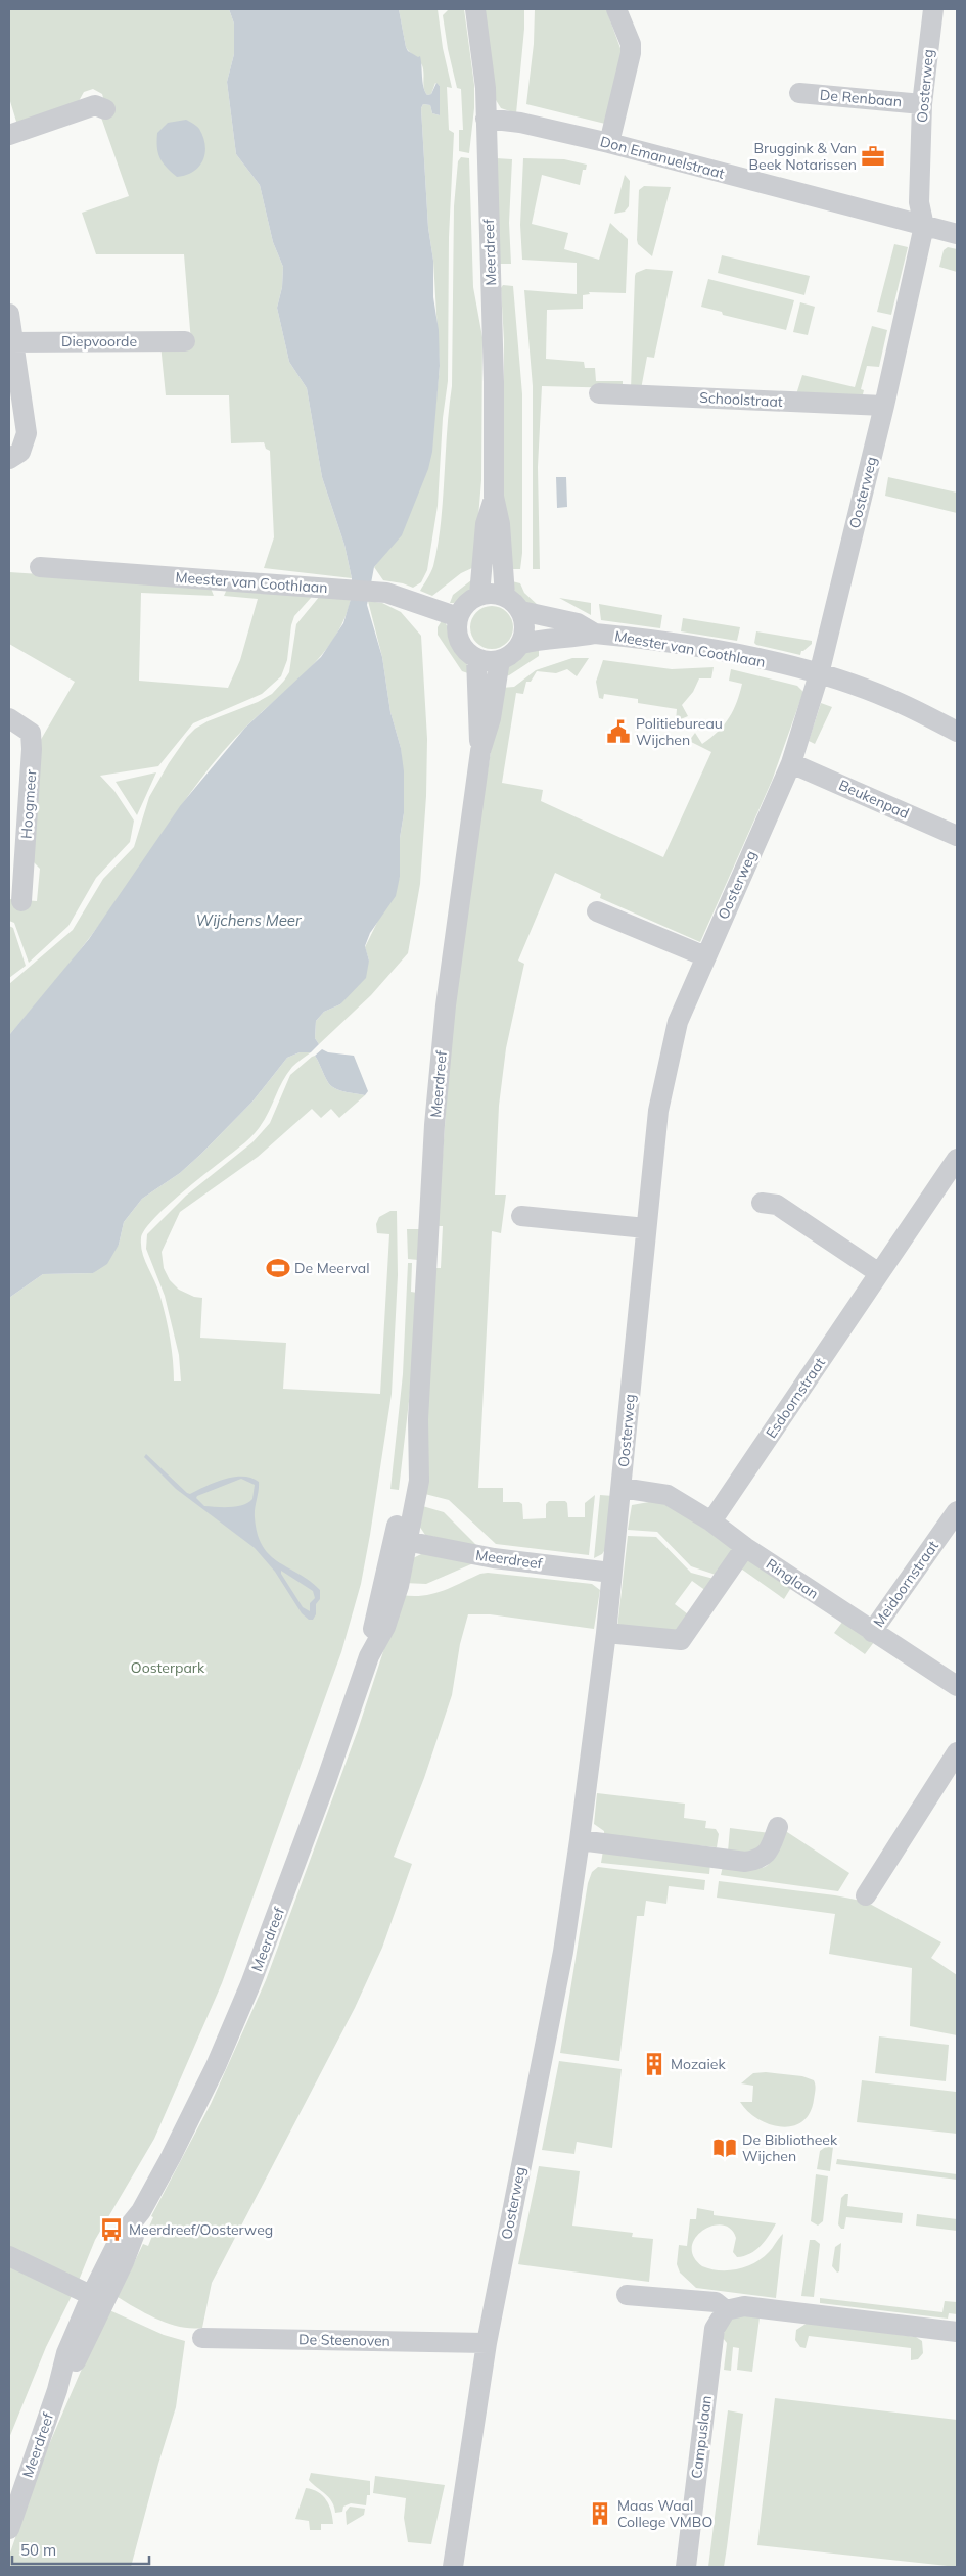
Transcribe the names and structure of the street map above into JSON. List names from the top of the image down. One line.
{"streets":{"street":["Oosterweg","De Renbaan","Don Emanuelstraat","Meerdreef","Diepvoorde","Schoolstraat","Meester van Coothlaan","Beukenpad","Hoogmeer","Esdoornstraat","Ringlaan","Meidoornstraat","De Steenoven","Campuslaan"]},"crossings":[["Oosterweg","De Renbaan"],["Oosterweg","Don Emanuelstraat"],["Oosterweg","Meerdreef"],["Oosterweg","Schoolstraat"],["Oosterweg","Meester van Coothlaan"],["Oosterweg","Beukenpad"],["Oosterweg","Ringlaan"],["Oosterweg","De Steenoven"],["Don Emanuelstraat","Meerdreef"],["Meerdreef","Meester van Coothlaan"],["Esdoornstraat","Ringlaan"],["Ringlaan","Meidoornstraat"]],"water":["Wijchens Meer"],"parks":["Oosterpark"],"places":{"office":["Bruggink & Van Beek Notarissen"],"public building":["Politiebureau Wijchen"],"sports":["De Meerval"],"building":["Mozaiek","Maas Waal College VMBO"],"library":["De Bibliotheek Wijchen"],"bus stop":["Meerdreef/Oosterweg"]},"scale_bar":"50 m"}
